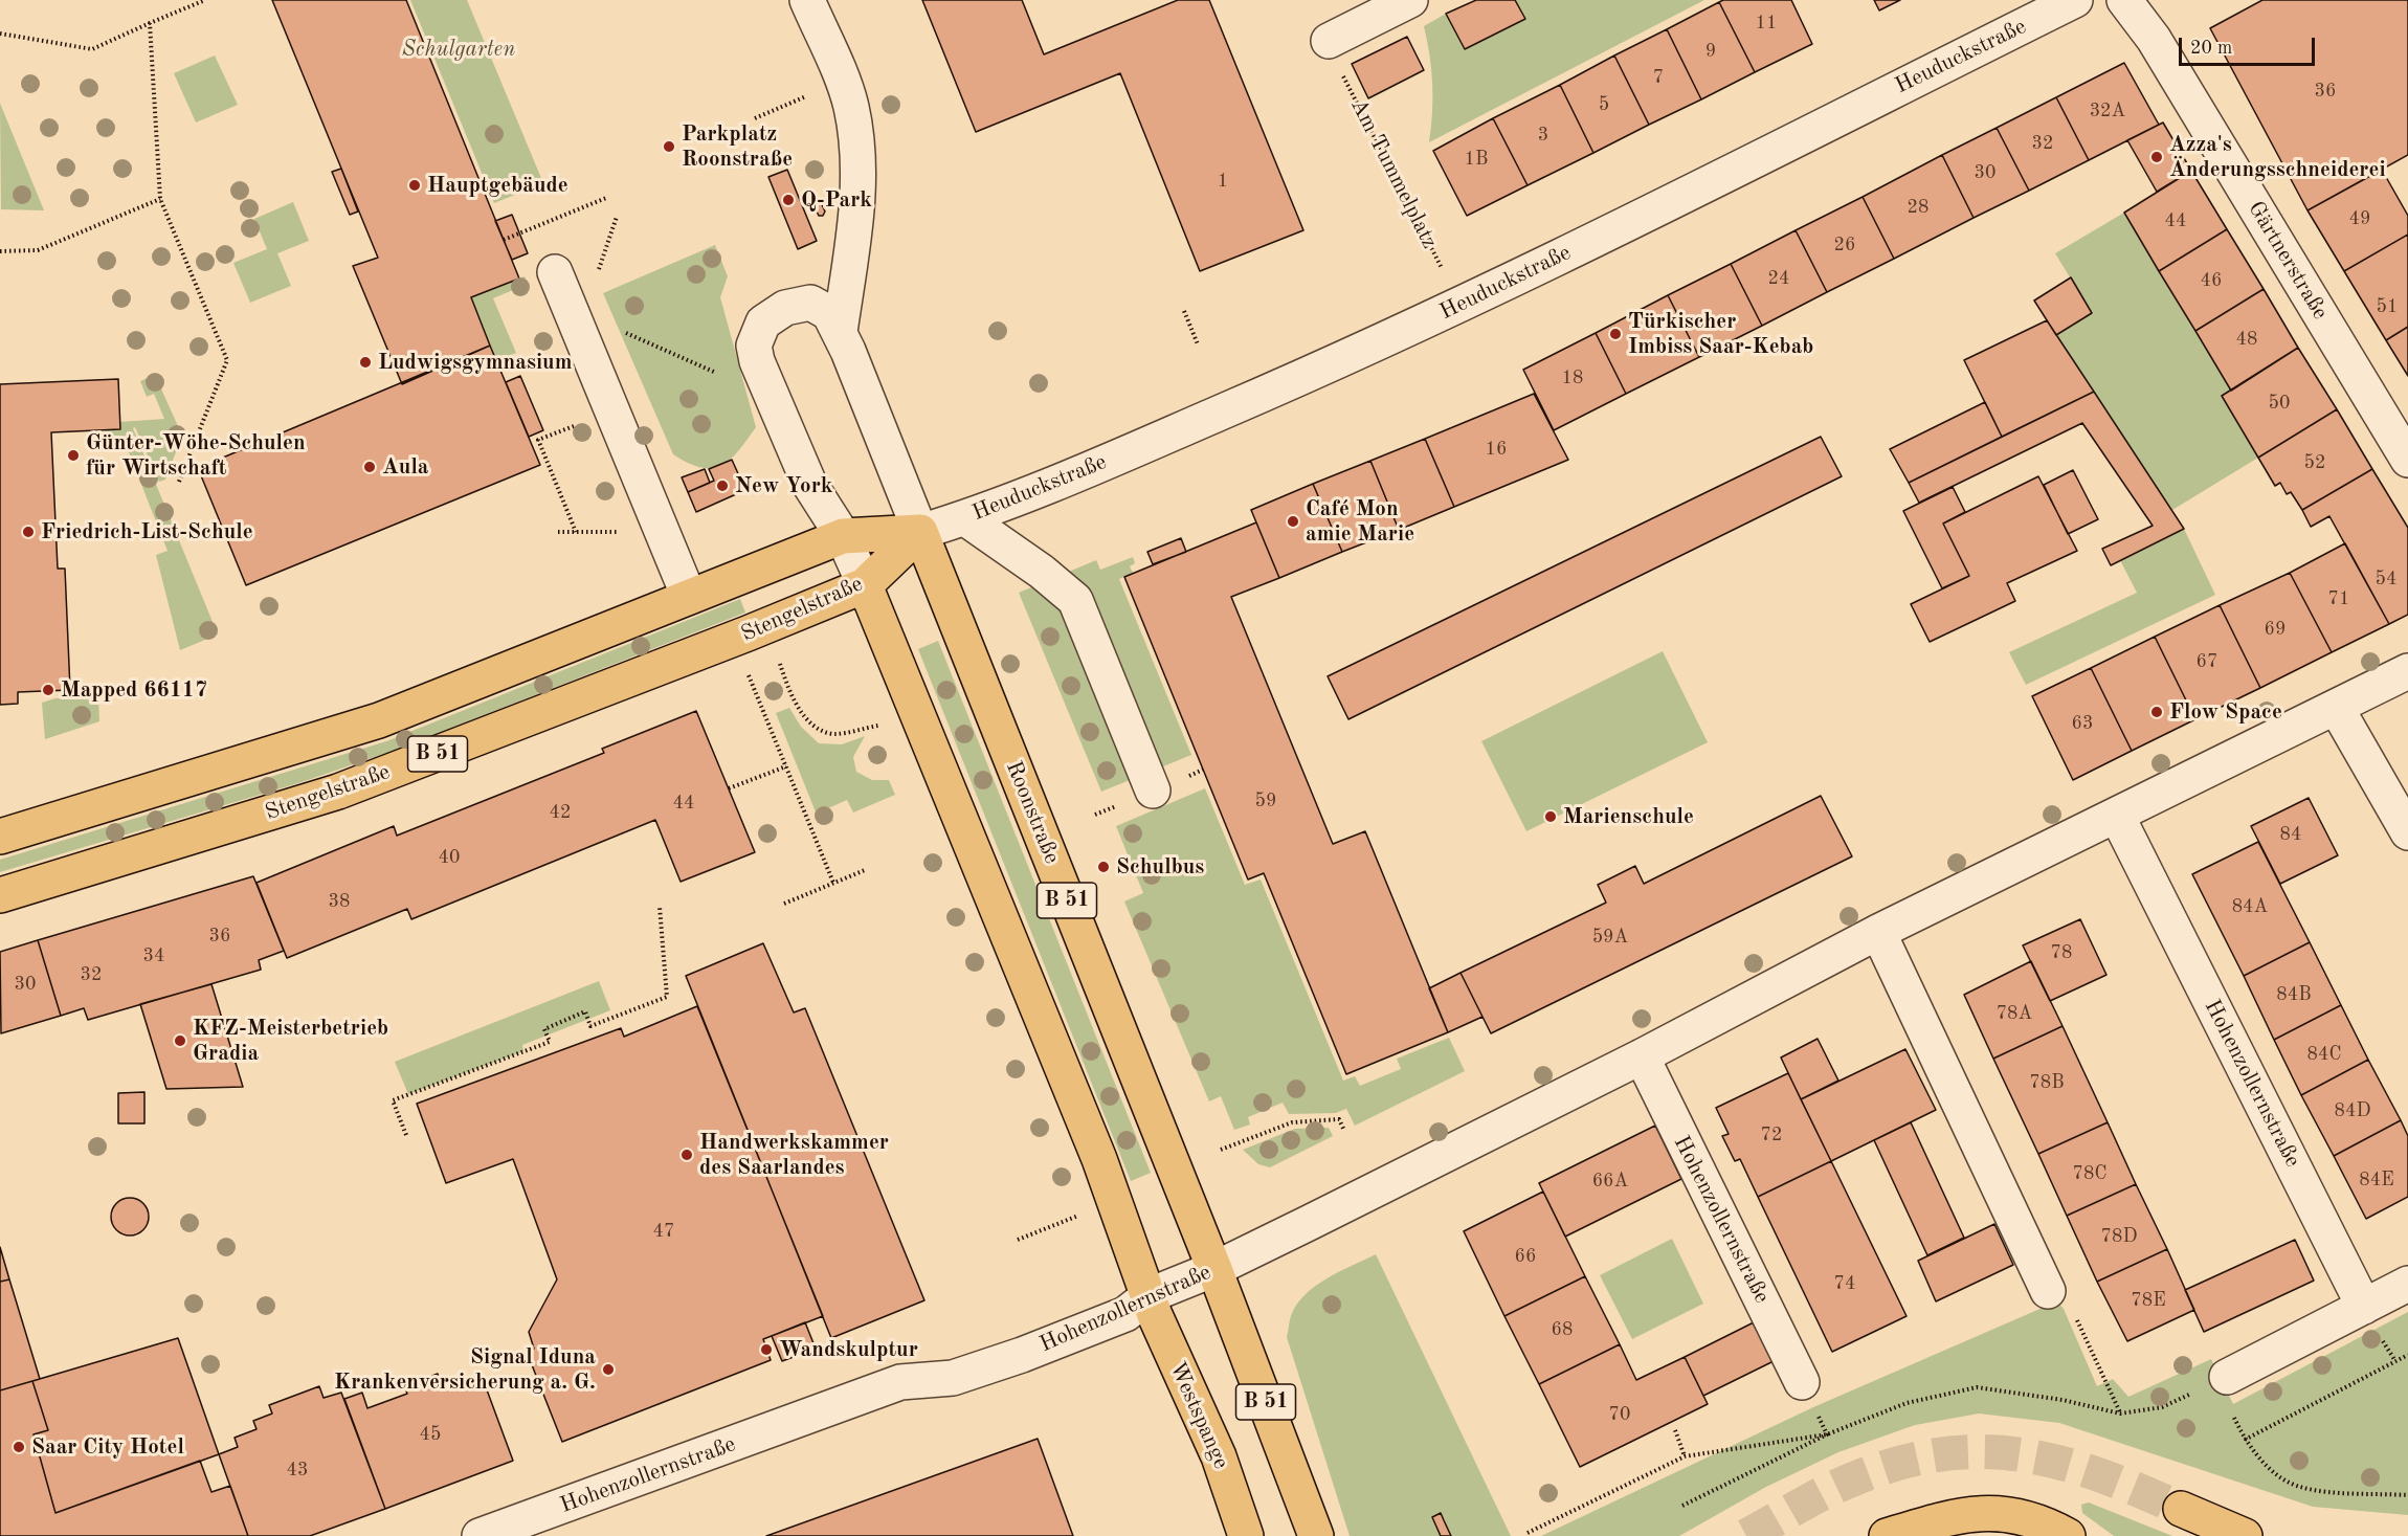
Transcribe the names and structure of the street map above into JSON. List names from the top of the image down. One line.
{"streets":{"main road":["Stengelstraße","B 51","Roonstraße","Westspange"],"street":["Heuduckstraße","Gärtnerstraße","Hohenzollernstraße"],"path":["Am Tummelplatz"]},"crossings":[["Heuduckstraße","Am Tummelplatz"],["Heuduckstraße","Stengelstraße"],["Heuduckstraße","B 51"],["Heuduckstraße","Roonstraße"],["Stengelstraße","B 51"],["Stengelstraße","Roonstraße"],["B 51","Roonstraße"],["B 51","Hohenzollernstraße"],["B 51","Westspange"],["Roonstraße","Hohenzollernstraße"],["Hohenzollernstraße","Westspange"]],"parks":["Schulgarten"],"places":["Parkplatz Roonstraße","Azza's Änderungsschneiderei","Hauptgebäude","Q-Park","Türkischer Imbiss Saar-Kebab","Ludwigsgymnasium","Günter-Wöhe-Schulen für Wirtschaft","Aula","New York","Café Mon amie Marie","Friedrich-List-Schule","Mapped 66117","Flow Space","Marienschule","Schulbus","KFZ-Meisterbetrieb Gradia","Handwerkskammer des Saarlandes","Wandskulptur","Signal Iduna Krankenversicherung a. G.","Saar City Hotel"],"house_numbers":["11","9","7","36","5","32A","3","32","1B","30","1","28","49","44","26","24","46","51","48","18","50","16","52","54","71","69","67","63","59","44","42","84","40","38","84A","36","59A","78","34","32","30","84B","78A","84C","78B","84D","72","78C","84E","66A","47","78D","66","74","78E","68","70","45","43"],"scale_bar":"20 m"}
